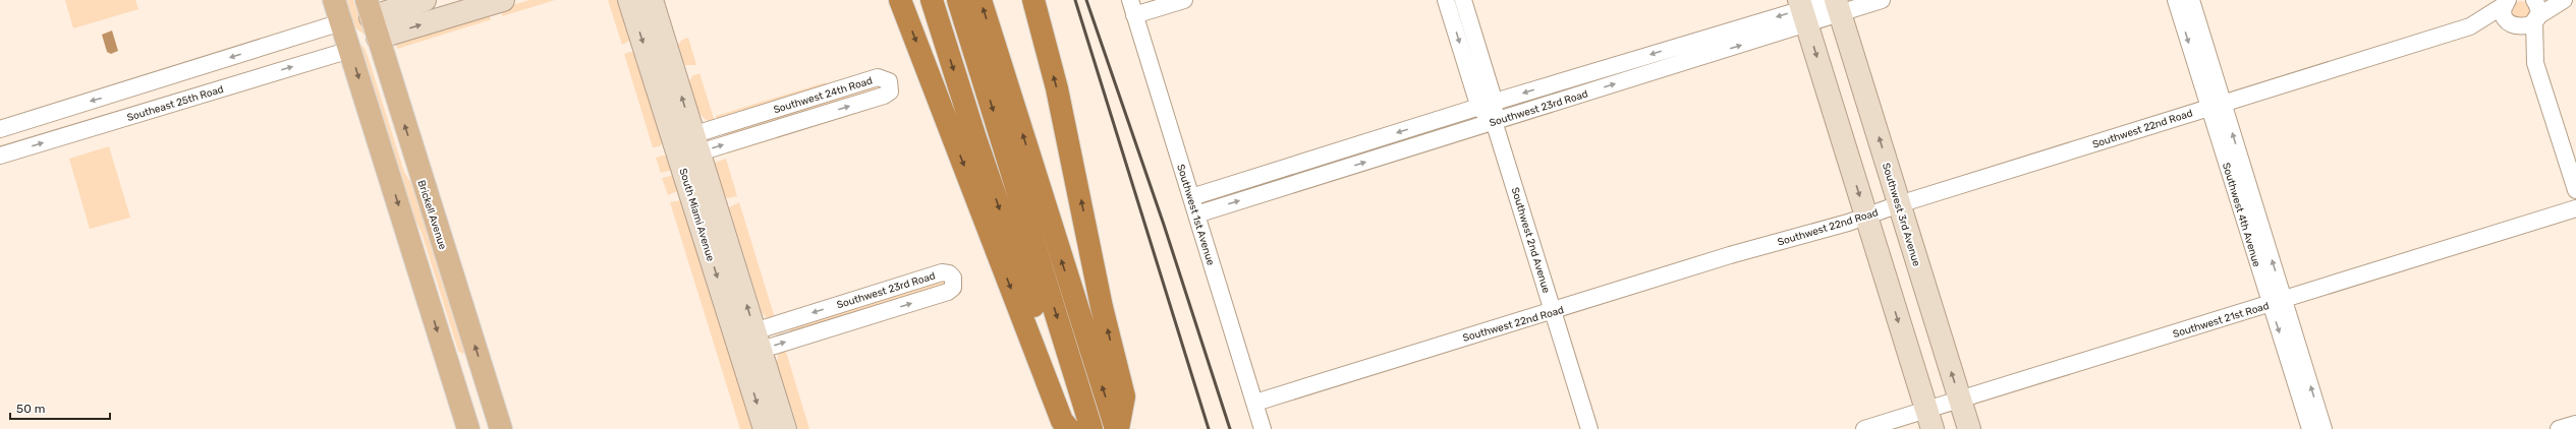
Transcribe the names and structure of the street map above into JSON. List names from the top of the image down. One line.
{"streets":{"main road":["Brickell Avenue","South Miami Avenue","Southwest 3rd Avenue"],"street":["Southwest 24th Road","Southeast 25th Road","Southwest 23rd Road","Southwest 22nd Road","Southwest 1st Avenue","Southwest 4th Avenue","Southwest 2nd Avenue","Southwest 21st Road"]},"crossings":[["Southwest 24th Road","South Miami Avenue"],["Southwest 23rd Road","South Miami Avenue"],["Southwest 23rd Road","Southwest 1st Avenue"],["Southwest 23rd Road","Southwest 3rd Avenue"],["Southwest 23rd Road","Southwest 2nd Avenue"],["Southwest 22nd Road","Southwest 1st Avenue"],["Southwest 22nd Road","Southwest 3rd Avenue"],["Southwest 22nd Road","Southwest 4th Avenue"],["Southwest 22nd Road","Southwest 2nd Avenue"],["Southwest 3rd Avenue","Southwest 21st Road"],["Southwest 4th Avenue","Southwest 21st Road"]],"scale_bar":"50 m"}
